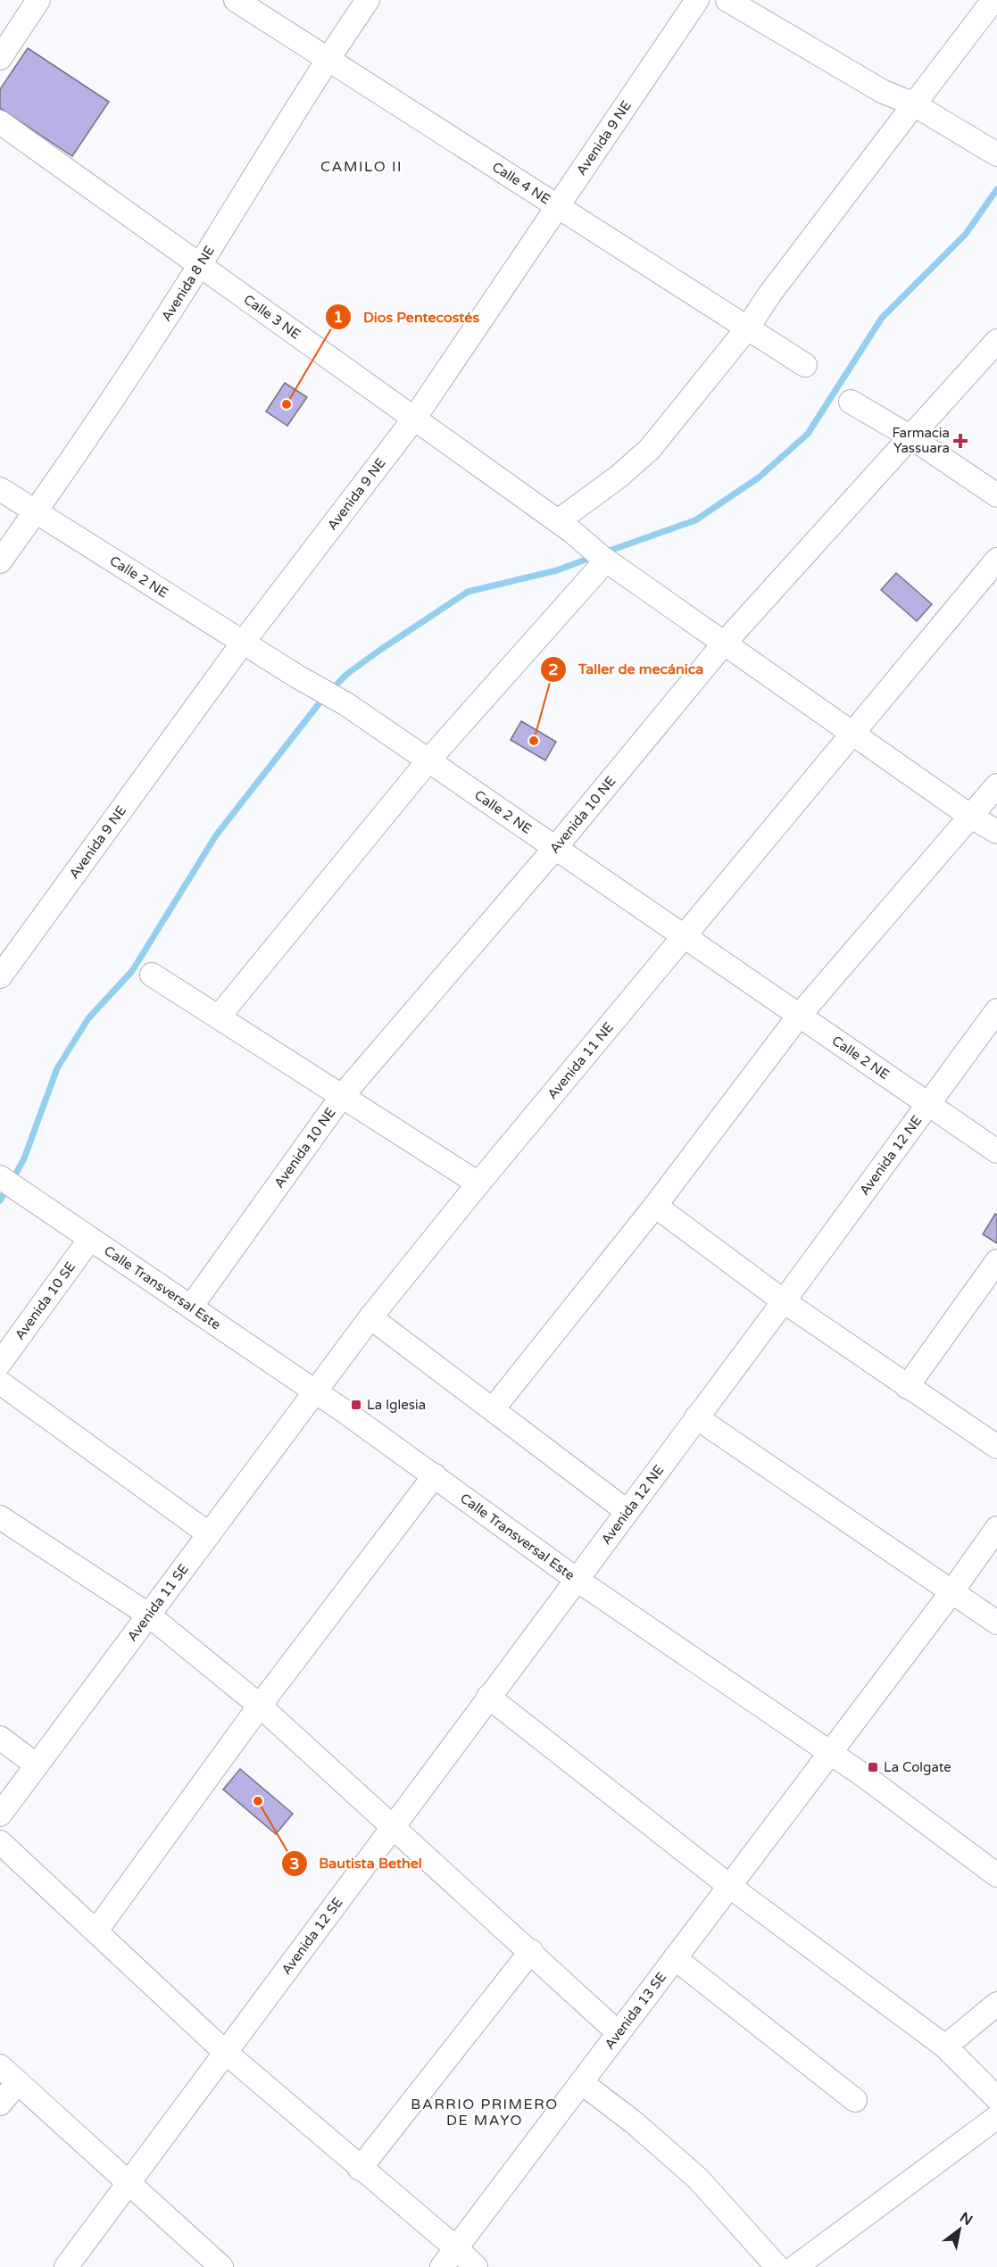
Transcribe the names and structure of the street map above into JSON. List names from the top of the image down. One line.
{"streets":{"street":["Avenida 9 NE","Calle 4 NE","Avenida 8 NE","Calle 3 NE","Calle 2 NE","Avenida 10 NE","Avenida 11 NE","Avenida 12 NE","Calle Transversal Este","Avenida 10 SE","Avenida 11 SE","Avenida 12 SE","Avenida 13 SE"]},"crossings":[["Avenida 9 NE","Calle 4 NE"],["Avenida 9 NE","Calle 3 NE"],["Avenida 9 NE","Calle 2 NE"],["Calle 4 NE","Avenida 8 NE"],["Avenida 8 NE","Calle 3 NE"],["Avenida 8 NE","Calle 2 NE"],["Calle 3 NE","Avenida 10 NE"],["Calle 3 NE","Avenida 11 NE"],["Calle 2 NE","Avenida 10 NE"],["Calle 2 NE","Avenida 11 NE"],["Calle 2 NE","Avenida 12 NE"],["Avenida 10 NE","Calle Transversal Este"],["Avenida 11 NE","Calle Transversal Este"],["Avenida 11 NE","Avenida 11 SE"],["Avenida 12 NE","Calle Transversal Este"],["Avenida 12 NE","Avenida 12 SE"],["Calle Transversal Este","Avenida 10 SE"],["Calle Transversal Este","Avenida 11 SE"],["Calle Transversal Este","Avenida 12 SE"],["Calle Transversal Este","Avenida 13 SE"]],"districts":["CAMILO II","BARRIO PRIMERO DE MAYO"],"places":{"other":["Dios Pentecostés","Taller de mecánica","Bautista Bethel"],"health":["Farmacia Yassuara"],"transit":["La Iglesia","La Colgate"]},"north":"top right"}
